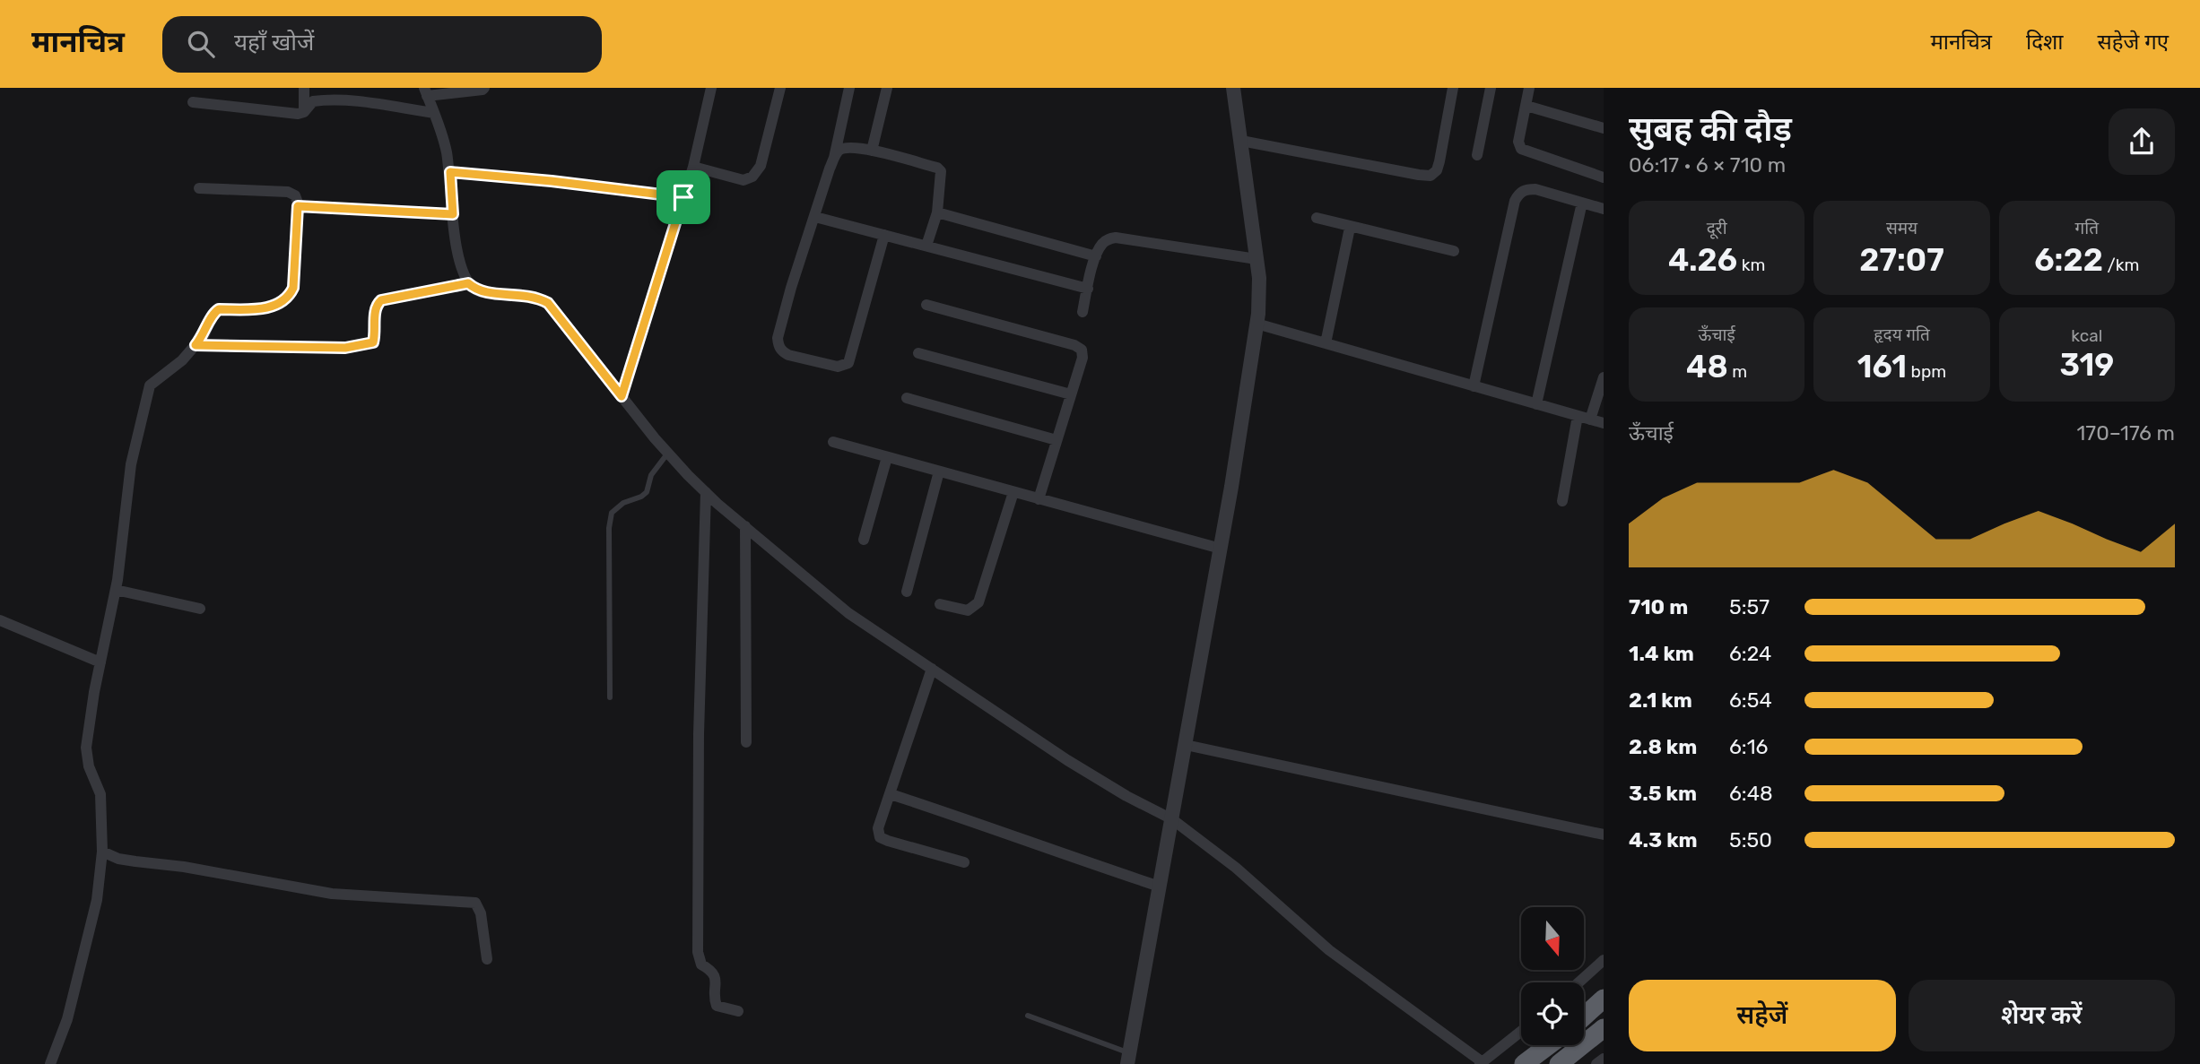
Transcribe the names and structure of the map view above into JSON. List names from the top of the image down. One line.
{"north":"bottom","page":{"header":"मानचित्र","search":"यहाँ खोजें","nav":["मानचित्र","दिशा","सहेजे गए"],"heading":["सुबह की दौड़","06:17 · 6 × 710 m"],"stats":[["दूरी","4.26 km"],["समय","27:07"],["गति","6:22 /km"],["ऊँचाई","48 m"],["हृदय गति","161 bpm"],["kcal","319"]],"chart":["ऊँचाई","170–176 m"],"list":[{"name":"710 m","note":"5:57"},{"name":"1.4 km","note":"6:24"},{"name":"2.1 km","note":"6:54"},{"name":"2.8 km","note":"6:16"},{"name":"3.5 km","note":"6:48"},{"name":"4.3 km","note":"5:50"}],"buttons":["सहेजें","शेयर करें"]}}
